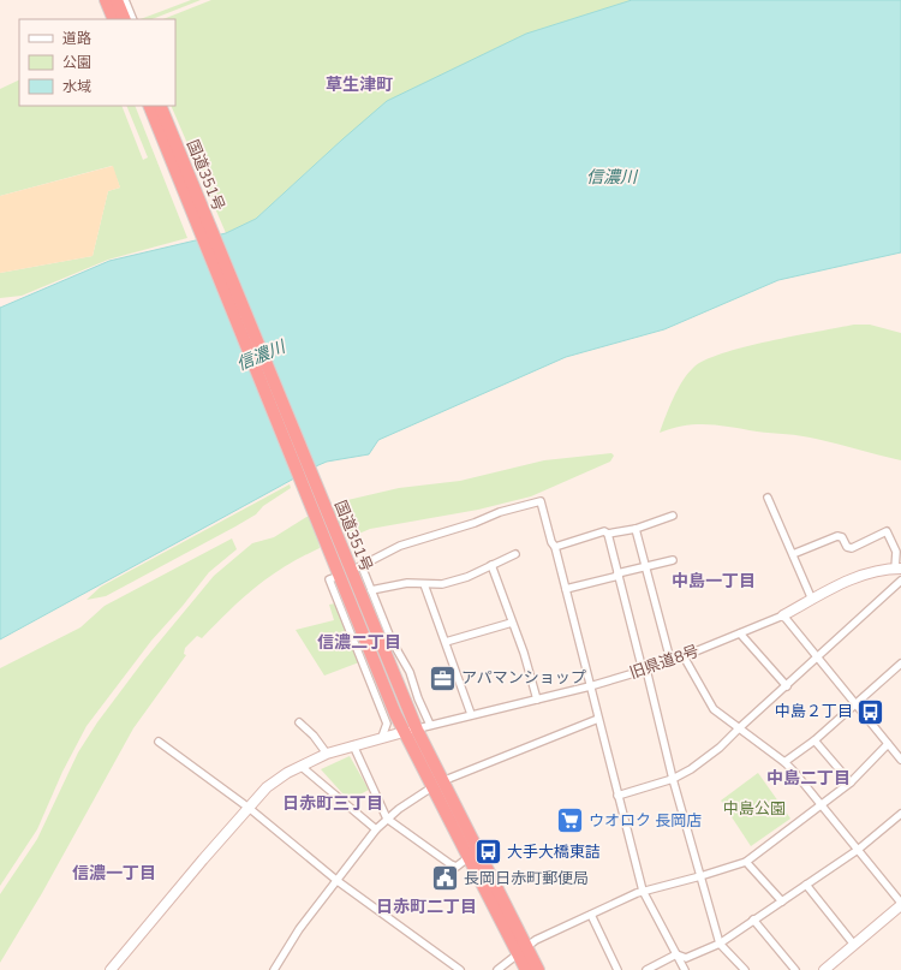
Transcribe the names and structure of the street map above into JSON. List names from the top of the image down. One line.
{"streets":{"highway":["国道351号"],"street":["旧県道8号"]},"crossings":[["国道351号","旧県道8号"]],"districts":["草生津町","中島一丁目","信濃二丁目","中島二丁目","日赤町三丁目","信濃一丁目","日赤町二丁目"],"water":["信濃川"],"parks":["中島公園"],"places":{"office":["アパマンショップ"],"bus stop":["中島２丁目","大手大橋東詰"],"supermarket":["ウオロク 長岡店"],"public building":["長岡日赤町郵便局"]},"legend":["道路","公園","水域"]}
